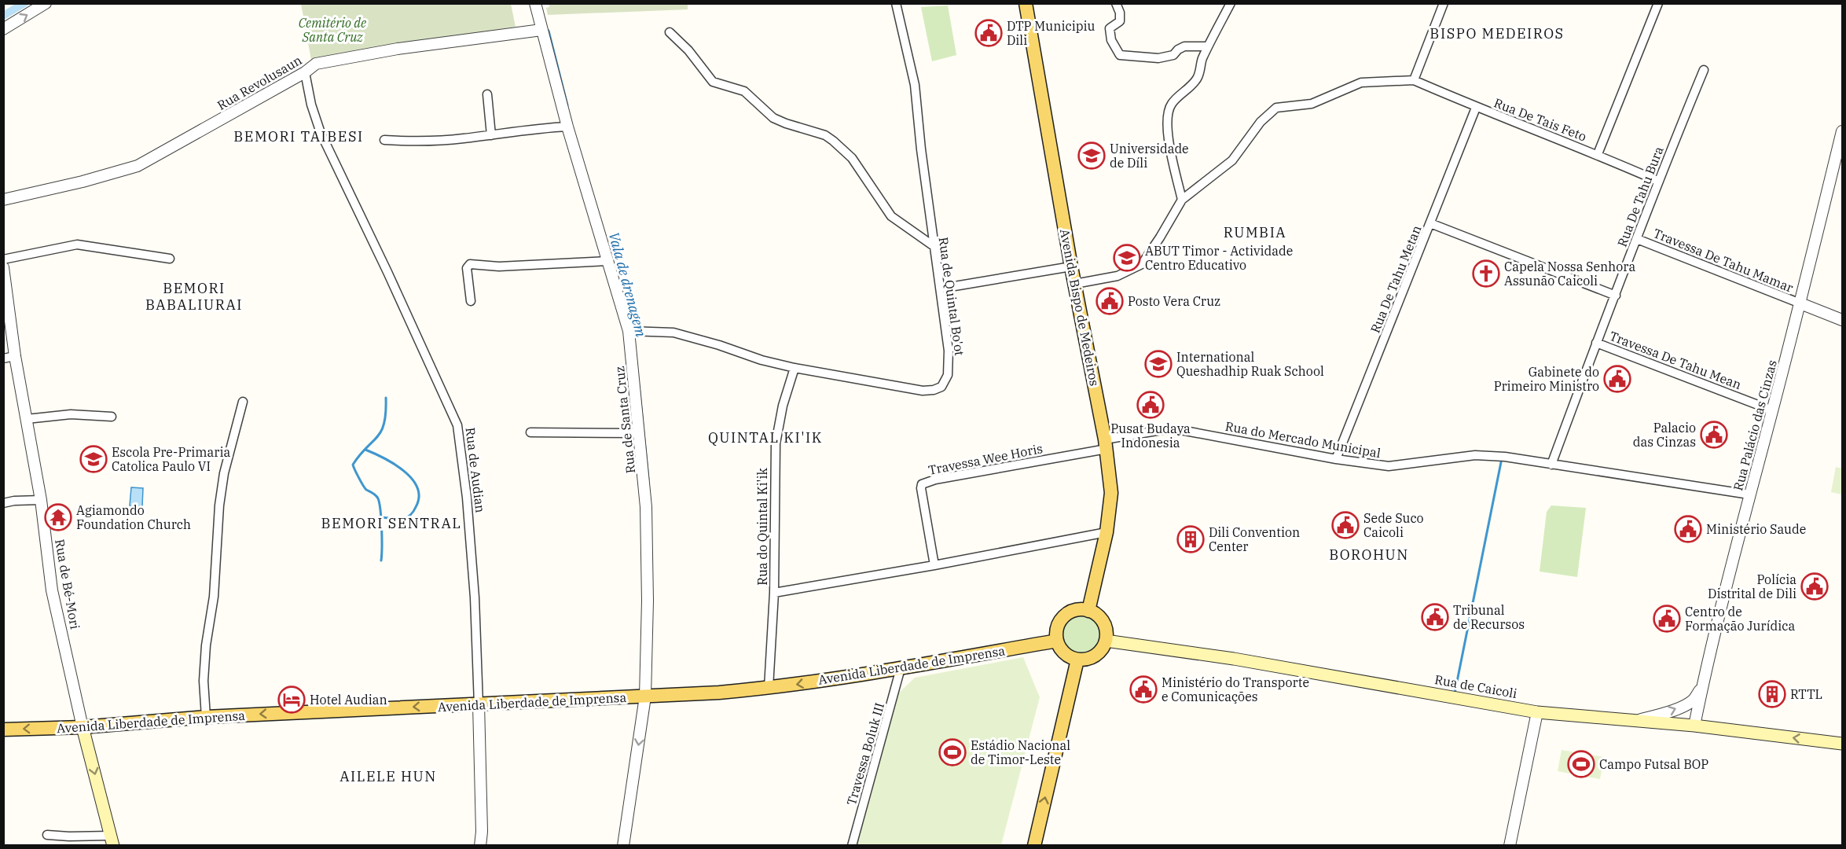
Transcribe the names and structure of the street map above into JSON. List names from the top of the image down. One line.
{"streets":{"main road":["Avenida Bispo de Medeiros","Rua de Bé-Mori","Avenida Liberdade de Imprensa","Rua de Caicoli"],"street":["Rua Revolusaun","Rua De Tais Feto","Rua De Tahu Bura","Travessa De Tahu Mamar","Rua De Tahu Metan","Rua de Quintal Bo'ot","Travessa De Tahu Mean","Rua de Santa Cruz","Rua Palácio das Cinzas","Rua do Mercado Municipal","Travessa Wee Horis","Rua de Audian","Rua do Quintal Ki'ik","Travessa Boluk III"]},"crossings":[["Rua Revolusaun","Rua de Santa Cruz"],["Rua Revolusaun","Rua de Audian"],["Rua De Tais Feto","Rua De Tahu Bura"],["Rua De Tais Feto","Rua De Tahu Metan"],["Rua De Tahu Bura","Travessa De Tahu Mamar"],["Rua De Tahu Bura","Travessa De Tahu Mean"],["Rua De Tahu Bura","Rua do Mercado Municipal"],["Travessa De Tahu Mamar","Rua Palácio das Cinzas"],["Rua De Tahu Metan","Rua do Mercado Municipal"],["Rua de Quintal Bo'ot","Rua de Santa Cruz"],["Rua de Quintal Bo'ot","Rua do Quintal Ki'ik"],["Avenida Bispo de Medeiros","Rua do Mercado Municipal"],["Avenida Bispo de Medeiros","Travessa Wee Horis"],["Avenida Bispo de Medeiros","Avenida Liberdade de Imprensa"],["Avenida Bispo de Medeiros","Rua de Caicoli"],["Travessa De Tahu Mean","Rua Palácio das Cinzas"],["Rua de Santa Cruz","Avenida Liberdade de Imprensa"],["Rua Palácio das Cinzas","Rua do Mercado Municipal"],["Rua Palácio das Cinzas","Rua de Caicoli"],["Rua do Mercado Municipal","Travessa Wee Horis"],["Rua de Audian","Avenida Liberdade de Imprensa"],["Rua do Quintal Ki'ik","Avenida Liberdade de Imprensa"],["Rua de Bé-Mori","Avenida Liberdade de Imprensa"],["Avenida Liberdade de Imprensa","Rua de Caicoli"],["Avenida Liberdade de Imprensa","Travessa Boluk III"]],"one_way":["Avenida Liberdade de Imprensa"],"districts":["BISPO MEDEIROS","BEMORI TAIBESI","RUMBIA","BEMORI BABALIURAI","QUINTAL KI'IK","BEMORI SENTRAL","BOROHUN","AILELE HUN"],"water":["Vala de drenagem"],"parks":["Cemitério de Santa Cruz"],"places":{"public building":["DTP Municipiu Dili","Posto Vera Cruz","Gabinete do Primeiro Ministro","Pusat Budaya Indonesia","Palacio das Cinzas","Sede Suco Caicoli","Ministério Saude","Polícia Distrital de Dili","Tribunal de Recursos","Centro de Formação Jurídica","Ministério do Transporte e Comunicações"],"school or university":["Universidade de Díli","ABUT Timor - Actividade Centro Educativo","International Queshadhip Ruak School","Escola Pre-Primaria Catolica Paulo VI"],"church":["Capela Nossa Senhora Assunão Caicoli"],"temple":["Agiamondo Foundation Church"],"building":["Dili Convention Center","RTTL"],"hotel":["Hotel Audian"],"sports":["Estádio Nacional de Timor-Leste","Campo Futsal BOP"]}}
